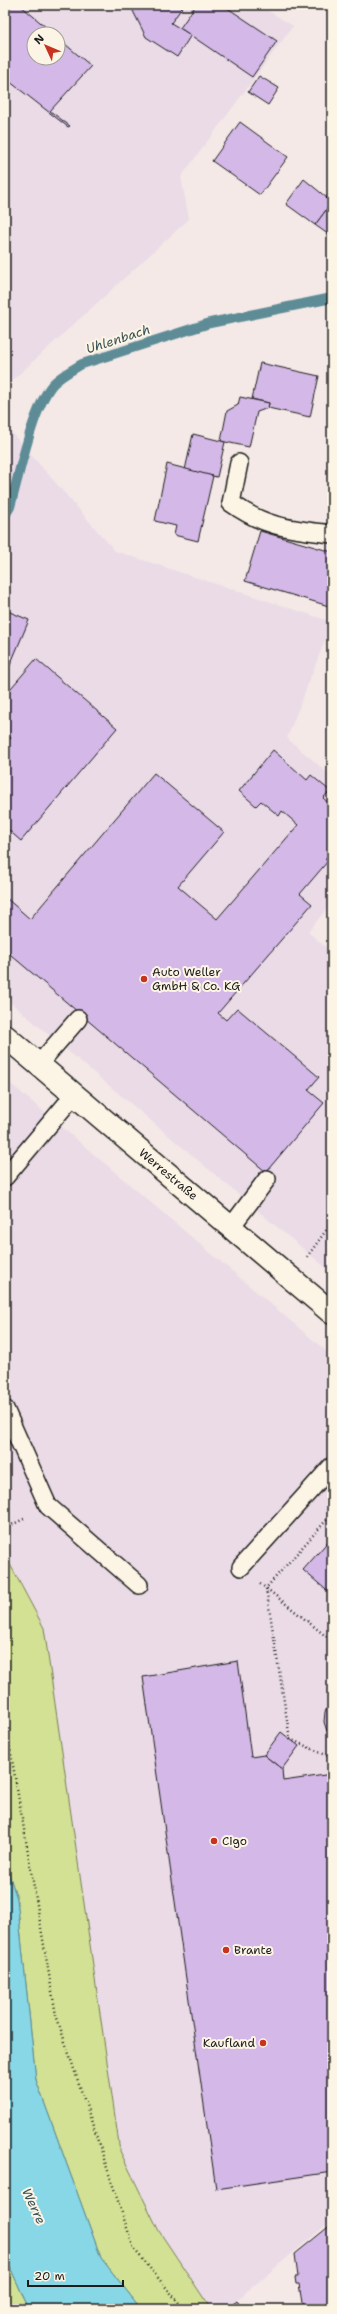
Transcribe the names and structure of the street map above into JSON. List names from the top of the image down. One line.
{"streets":{"main road":["Werrestraße"]},"water":["Uhlenbach","Werre"],"places":["Auto Weller GmbH & Co. KG","Cigo","Brante","Kaufland"],"scale_bar":"20 m","north":"top left"}
